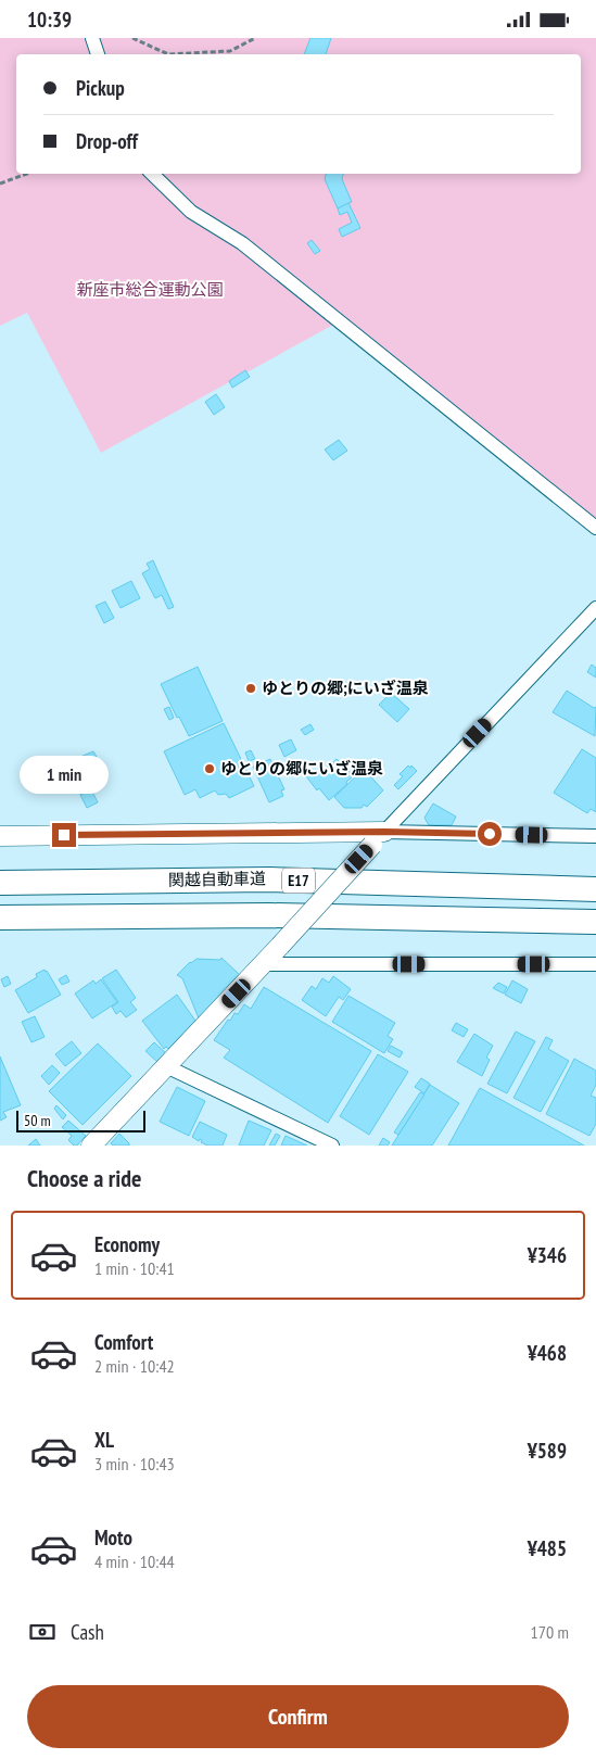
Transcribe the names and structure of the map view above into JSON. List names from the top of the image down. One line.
{"streets":{"highway":["関越自動車道","E17"]},"parks":["新座市総合運動公園"],"places":["ゆとりの郷;にいざ温泉","ゆとりの郷にいざ温泉"],"scale_bar":"50 m","page":{"status":"10:39","banner":["Pickup","Drop-off"],"bubble":"1 min","scale":"50 m","heading":"Choose a ride","list":[{"name":"Economy","note":"1 min · 10:41","value":"¥346"},{"name":"Comfort","note":"2 min · 10:42","value":"¥468"},{"name":"XL","note":"3 min · 10:43","value":"¥589"},{"name":"Moto","note":"4 min · 10:44","value":"¥485"}],"pay":["Cash","170 m"],"buttons":"Confirm"}}
